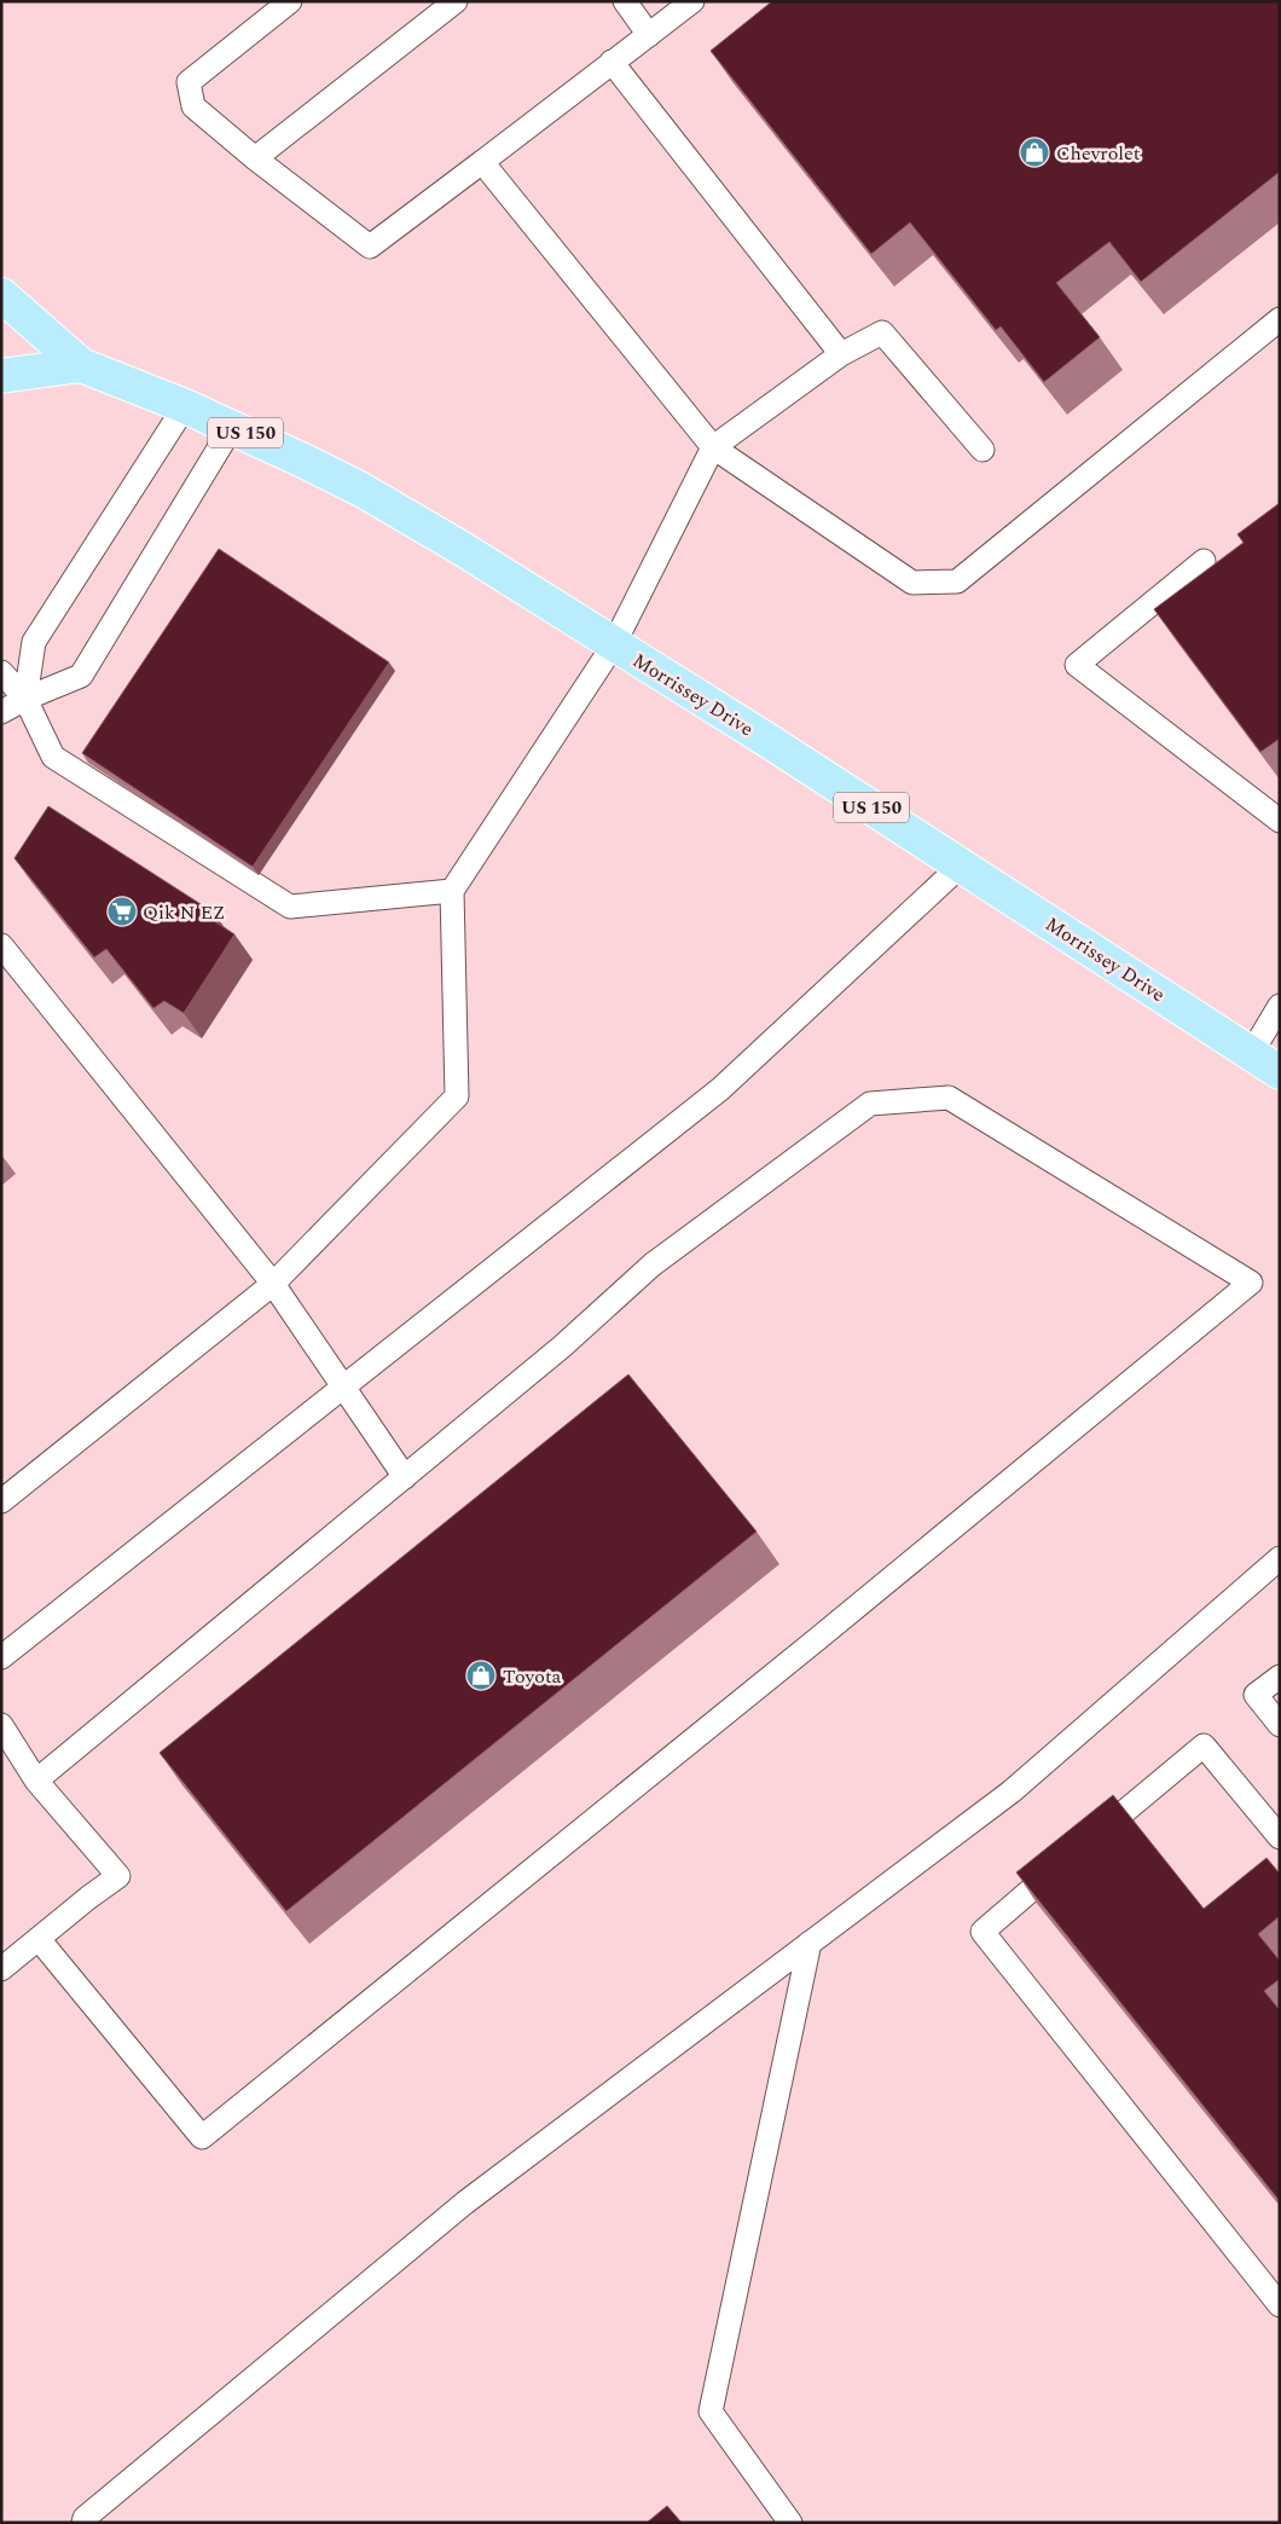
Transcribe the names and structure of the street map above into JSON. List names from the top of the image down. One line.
{"streets":{"main road":["US 150","Morrissey Drive"]},"places":{"shop":["Chevrolet","Toyota"],"supermarket":["Qik N EZ"]}}
